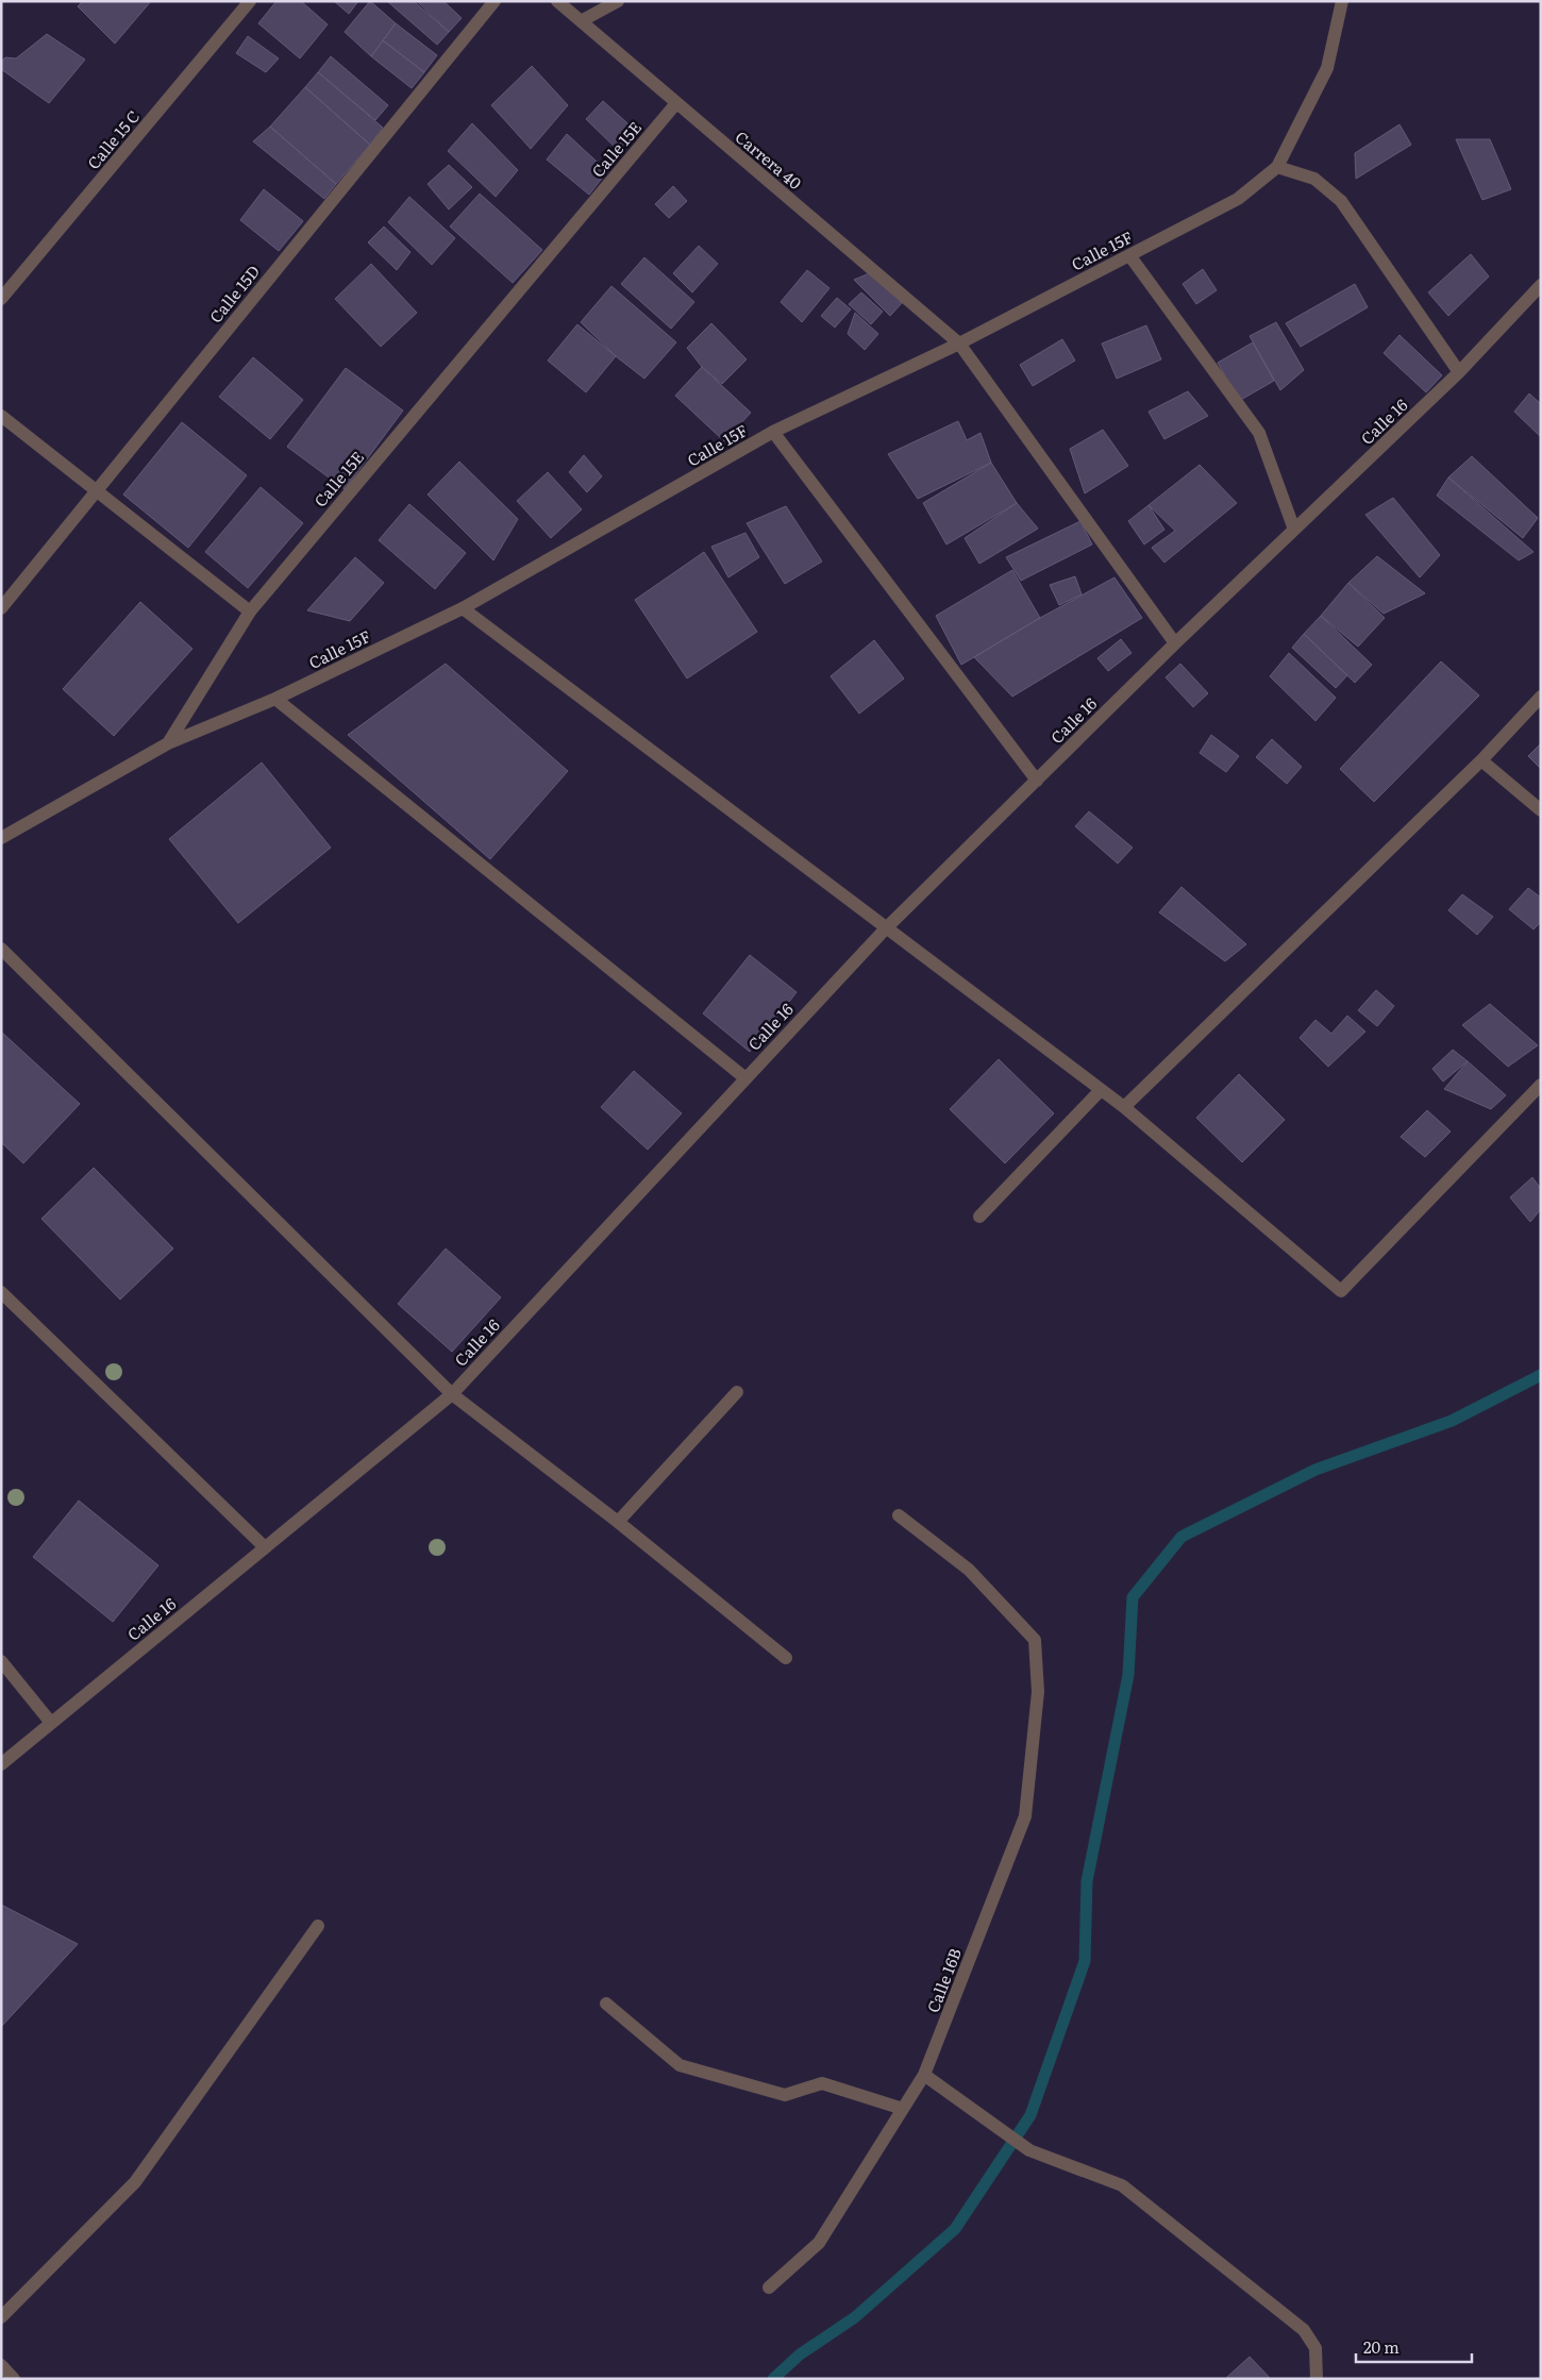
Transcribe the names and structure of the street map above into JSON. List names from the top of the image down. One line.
{"streets":{"street":["Calle 15 C","Calle 15E","Carrera 40","Calle 15F","Calle 15D","Calle 16","Calle 16B"]},"crossings":[["Calle 15E","Carrera 40"],["Calle 15E","Calle 15F"],["Carrera 40","Calle 15F"],["Carrera 40","Calle 16"]],"scale_bar":"20 m"}
